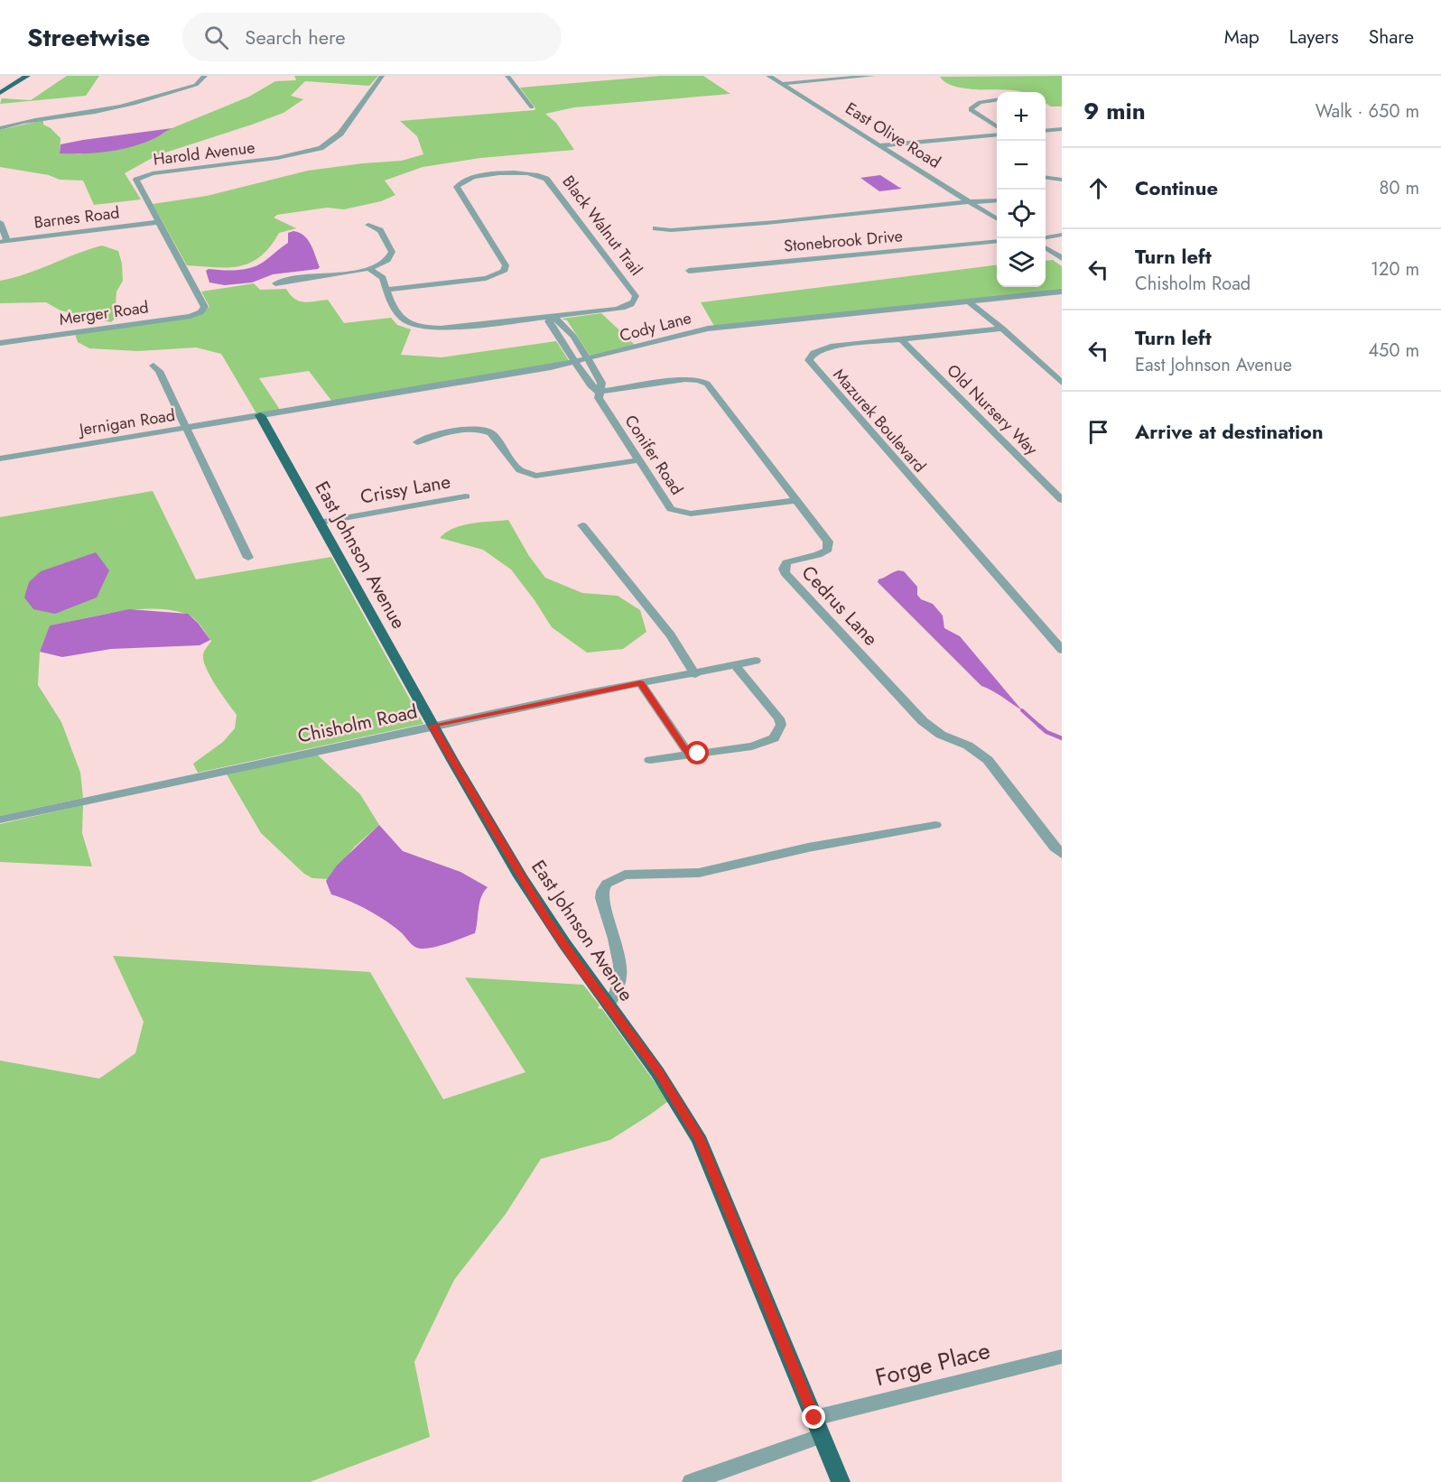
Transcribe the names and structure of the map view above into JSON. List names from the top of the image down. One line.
{"streets":{"main road":["East Johnson Avenue"],"street":["East Olive Road","Harold Avenue","Barnes Road","Black Walnut Trail","Stonebrook Drive","Merger Road","Cody Lane","Old Nursery Way","Mazurek Boulevard","Jernigan Road","Conifer Road","Crissy Lane","Cedrus Lane","Chisholm Road","Forge Place"]},"crossings":[["Harold Avenue","Barnes Road"],["Harold Avenue","Merger Road"],["Black Walnut Trail","Conifer Road"],["Cody Lane","Jernigan Road"],["Cody Lane","Conifer Road"],["Cody Lane","East Johnson Avenue"],["Old Nursery Way","Mazurek Boulevard"],["Jernigan Road","East Johnson Avenue"],["Conifer Road","Cedrus Lane"],["Crissy Lane","East Johnson Avenue"],["East Johnson Avenue","Chisholm Road"],["East Johnson Avenue","Forge Place"]],"page":{"header":"Streetwise","search":"Search here","nav":["Map","Layers","Share"],"heading":["9 min","Walk · 650 m"],"map_buttons":["+","−"],"list":[["Continue","80 m"],["Turn left","Chisholm Road","120 m"],["Turn left","East Johnson Avenue","450 m"],"Arrive at destination"]}}
